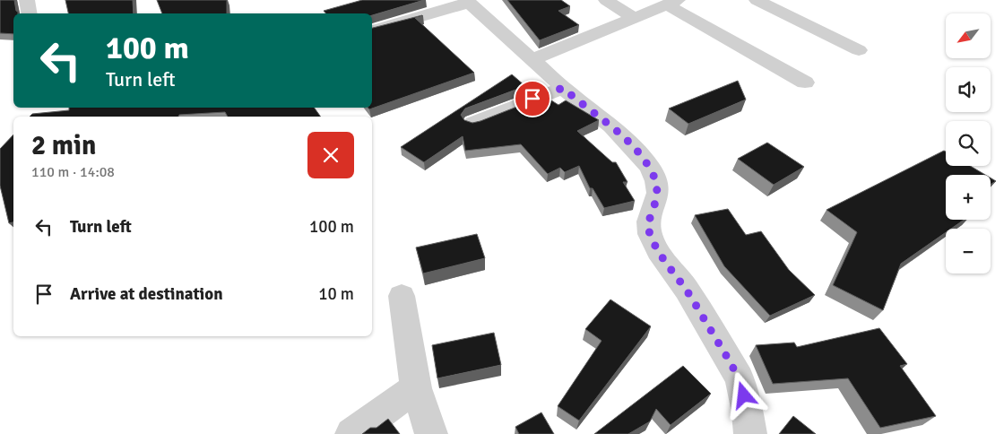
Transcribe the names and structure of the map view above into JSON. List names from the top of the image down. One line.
{"north":"bottom left","page":{"map_buttons":["+","−"],"turn":["100 m","Turn left"],"heading":["2 min","110 m · 14:08"],"list":[{"name":"Turn left","value":"100 m"},{"name":"Arrive at destination","value":"10 m"}]}}
